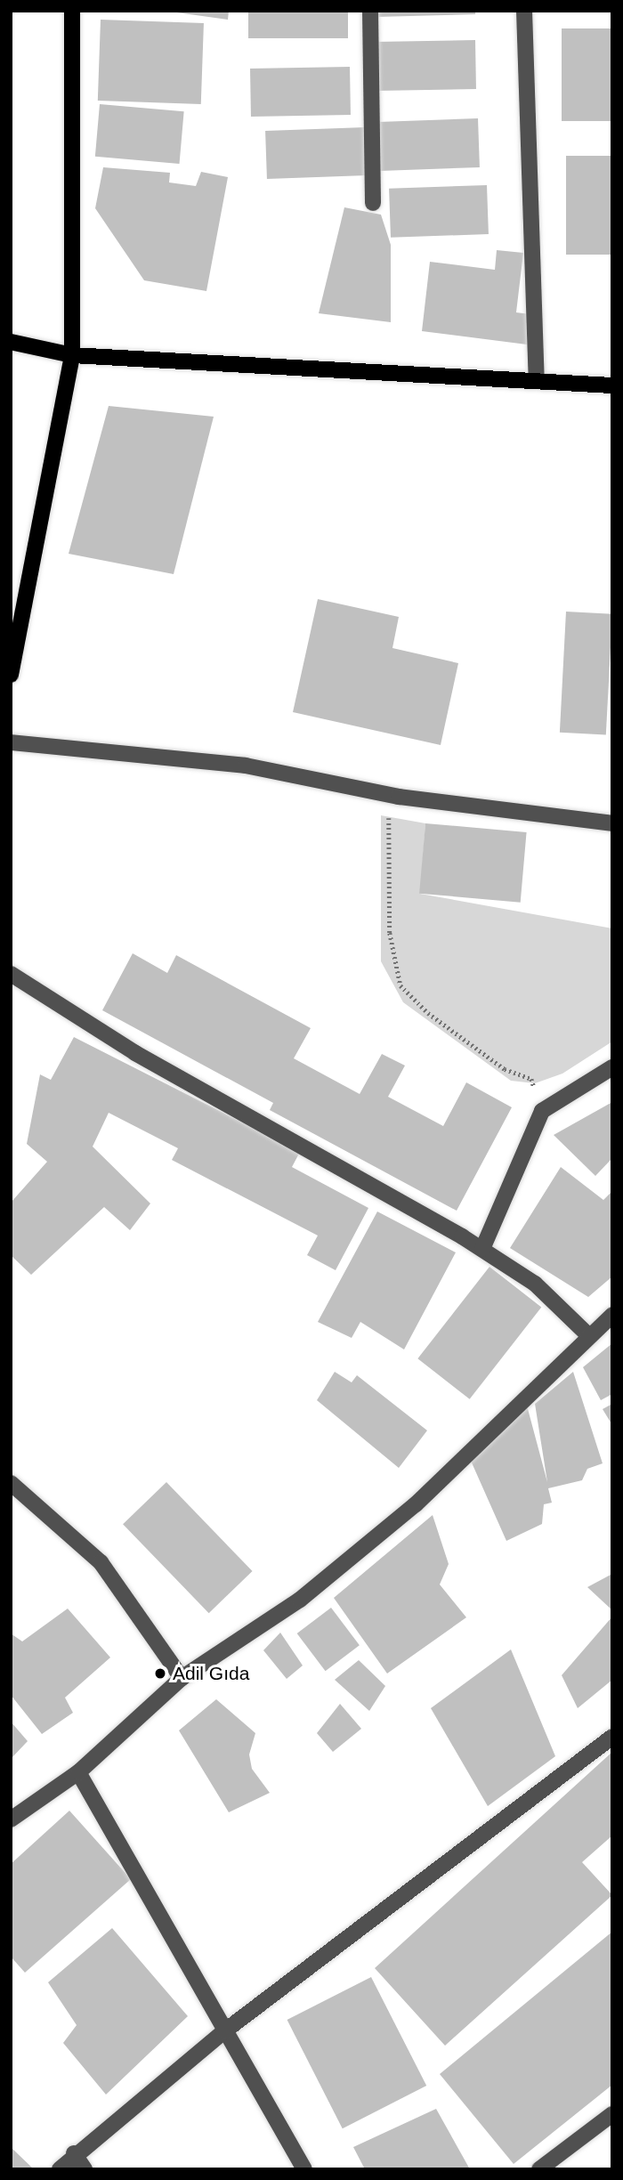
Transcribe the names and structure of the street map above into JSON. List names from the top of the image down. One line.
{"places":["Adil Gıda"]}
